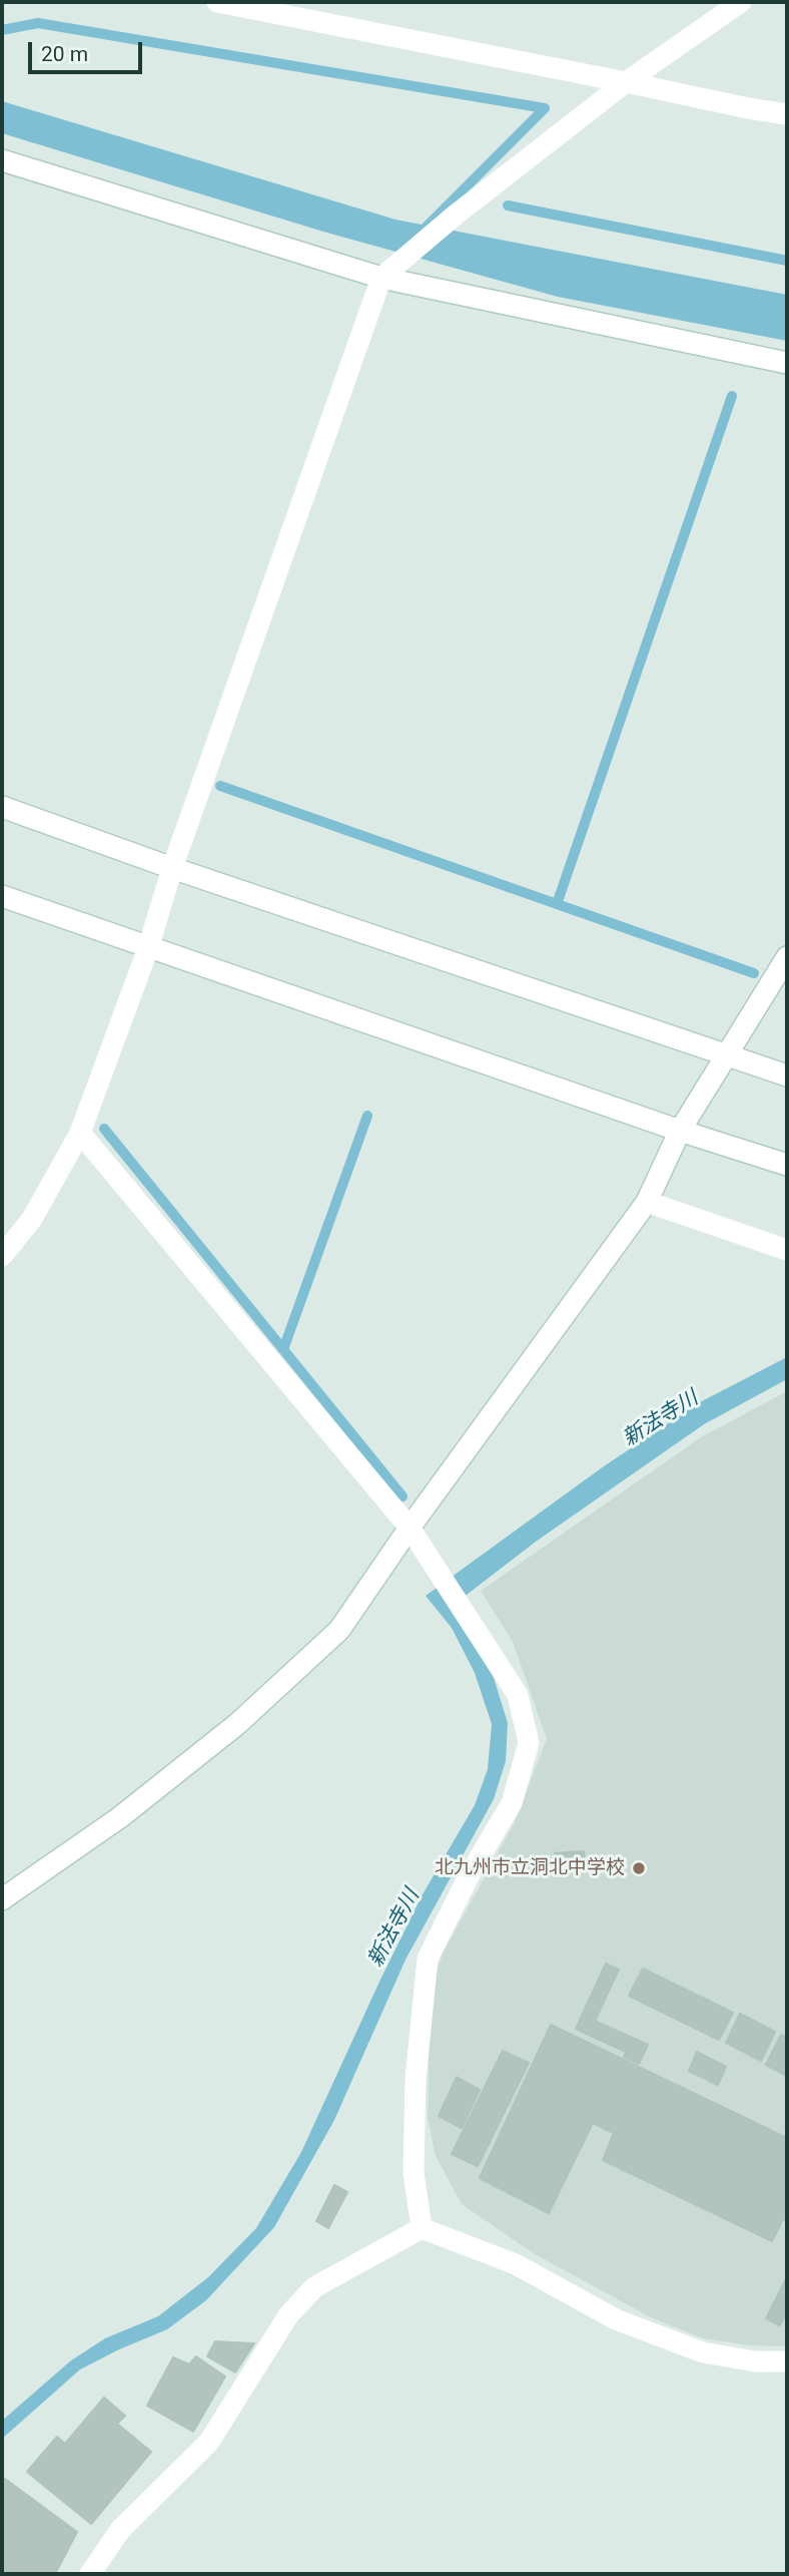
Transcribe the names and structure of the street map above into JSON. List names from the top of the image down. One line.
{"water":["新法寺川"],"places":["北九州市立洞北中学校"],"scale_bar":"20 m"}
